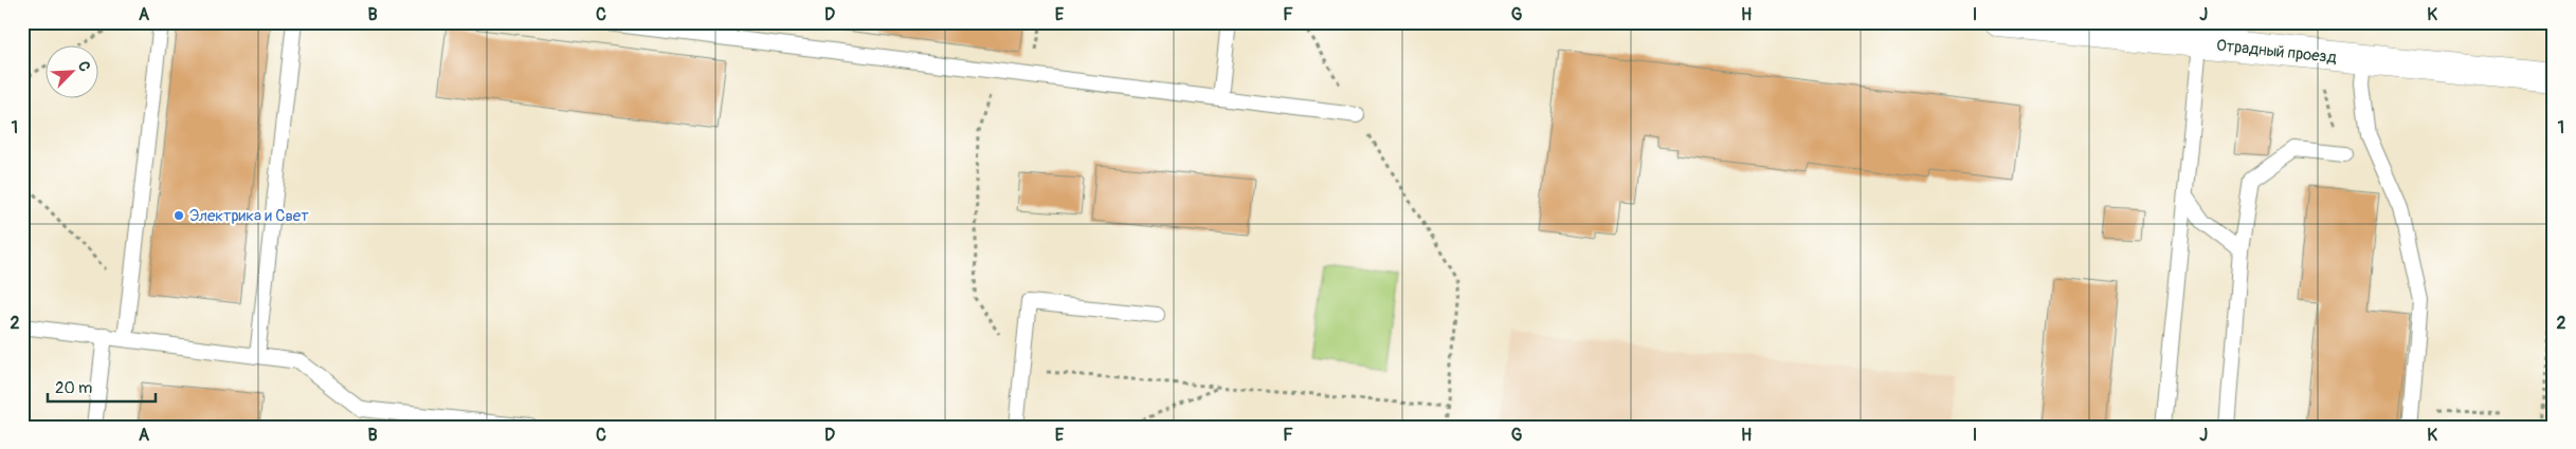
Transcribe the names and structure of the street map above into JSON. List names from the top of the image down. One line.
{"streets":{"street":["Отрадный проезд"]},"places":["Электрика и Свет"],"scale_bar":"20 m","north":"top right","grid":{"columns":["A","B","C","D","E","F","G","H","I","J","K"],"rows":["1","2"]}}
